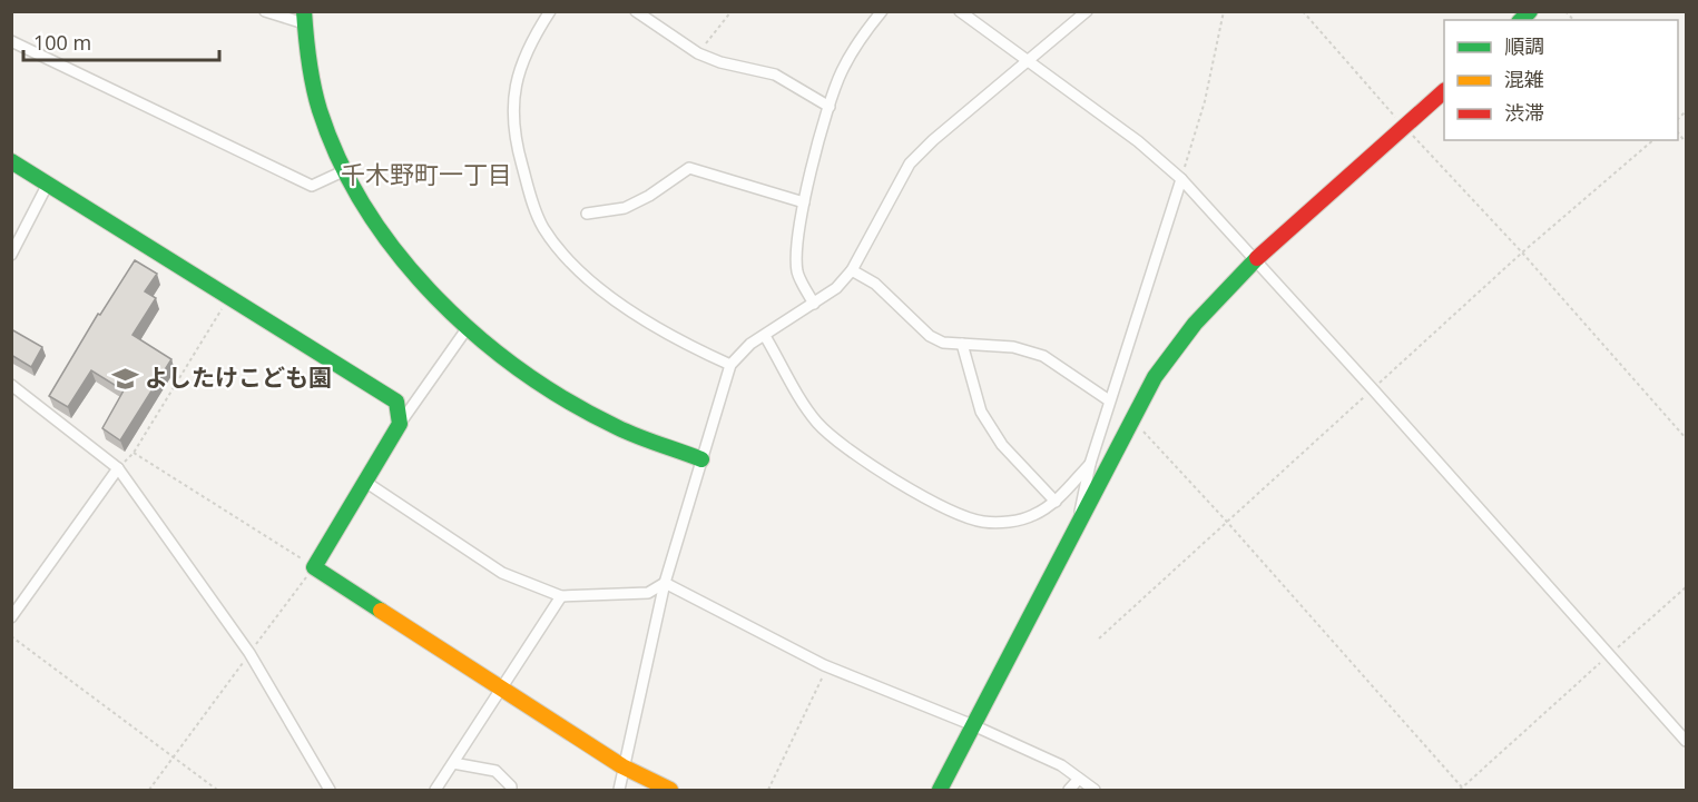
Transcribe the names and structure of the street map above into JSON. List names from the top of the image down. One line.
{"districts":["千木野町一丁目"],"places":{"school or university":["よしたけこども園"]},"legend":["順調","混雑","渋滞"],"scale_bar":"100 m"}
